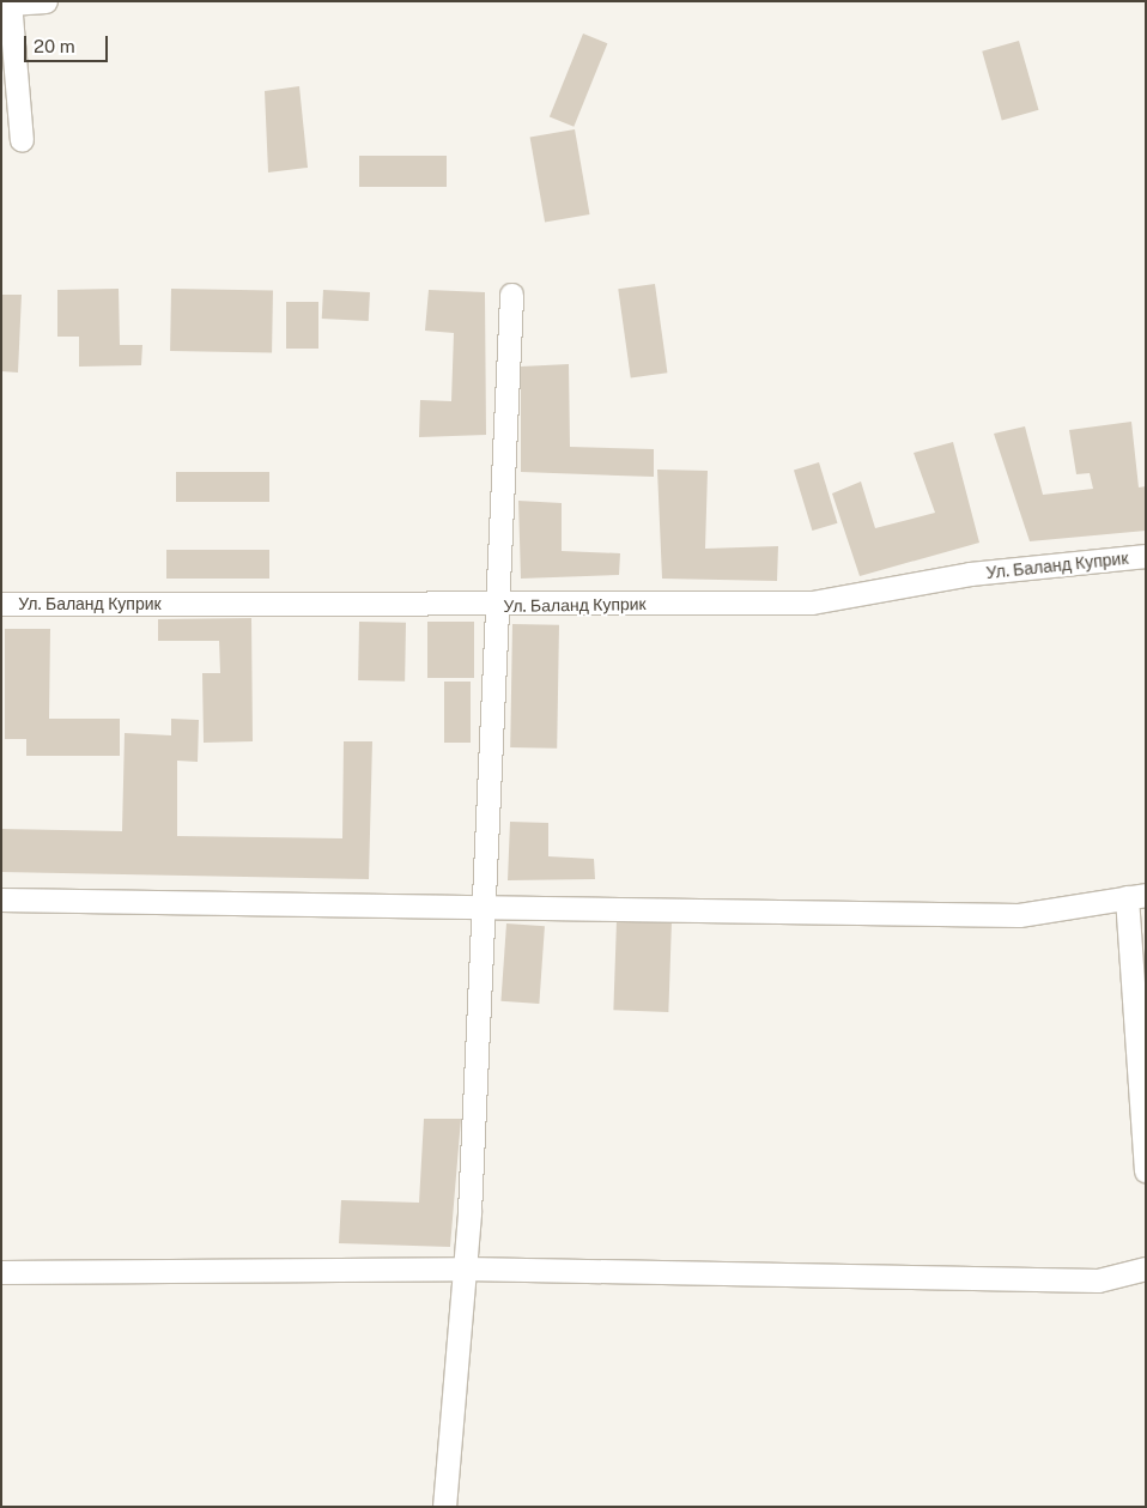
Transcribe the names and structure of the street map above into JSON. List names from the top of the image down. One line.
{"streets":{"street":["Ул. Баланд Куприк"]},"scale_bar":"20 m"}
